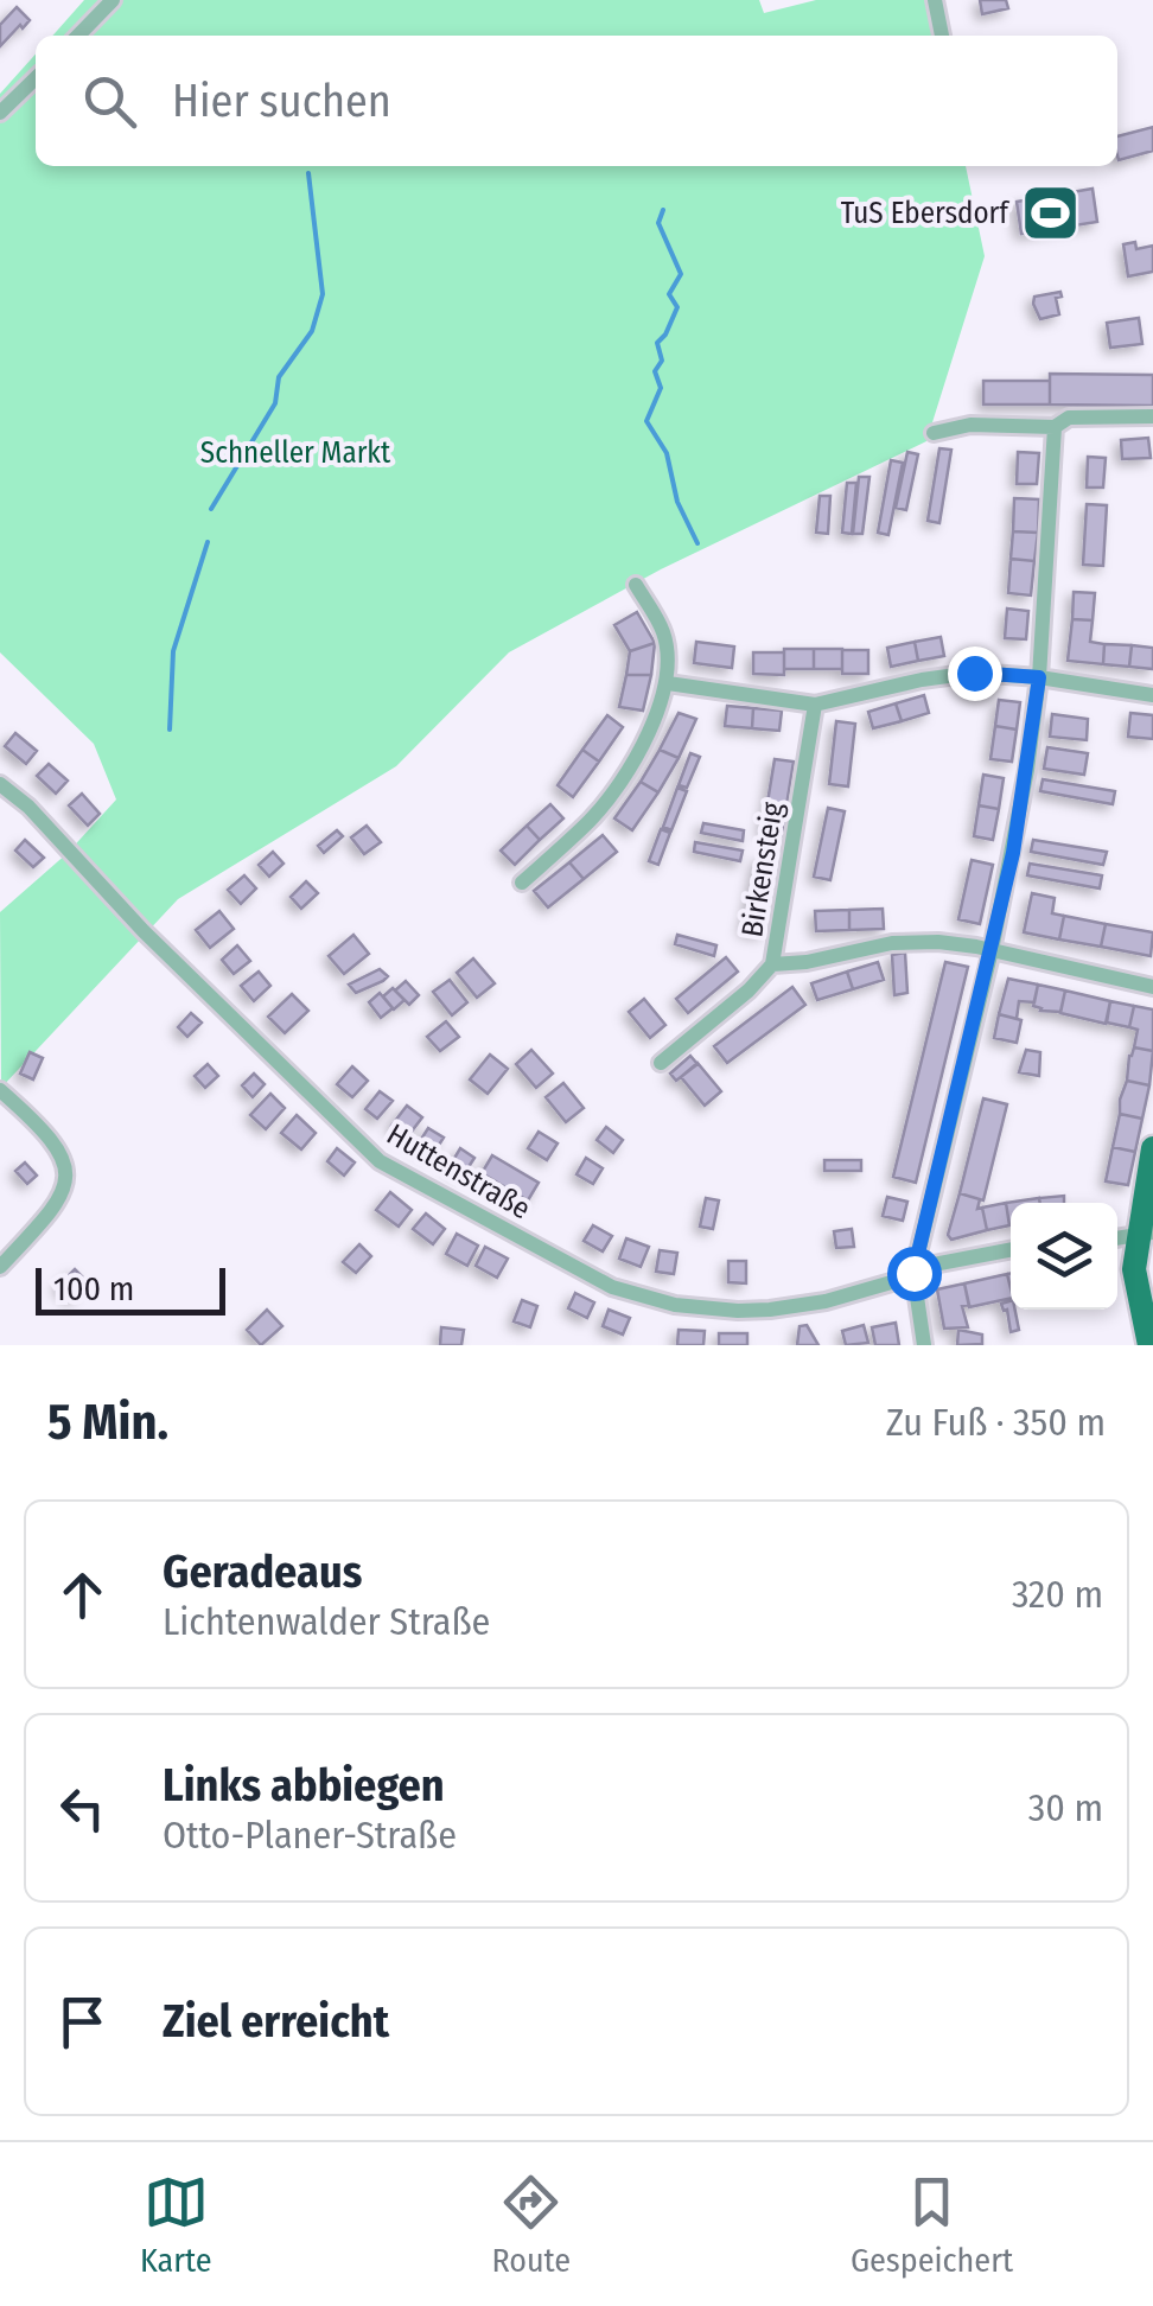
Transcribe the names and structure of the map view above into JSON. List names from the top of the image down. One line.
{"streets":{"street":["Birkensteig","Huttenstraße"]},"parks":["Schneller Markt"],"places":{"sports":["TuS Ebersdorf"]},"scale_bar":"100 m","page":{"search":"Hier suchen","scale":"100 m","heading":["5 Min.","Zu Fuß · 350 m"],"list":[["Geradeaus","Lichtenwalder Straße","320 m"],["Links abbiegen","Otto-Planer-Straße","30 m"],"Ziel erreicht"],"nav":["Karte","Route","Gespeichert"]}}
